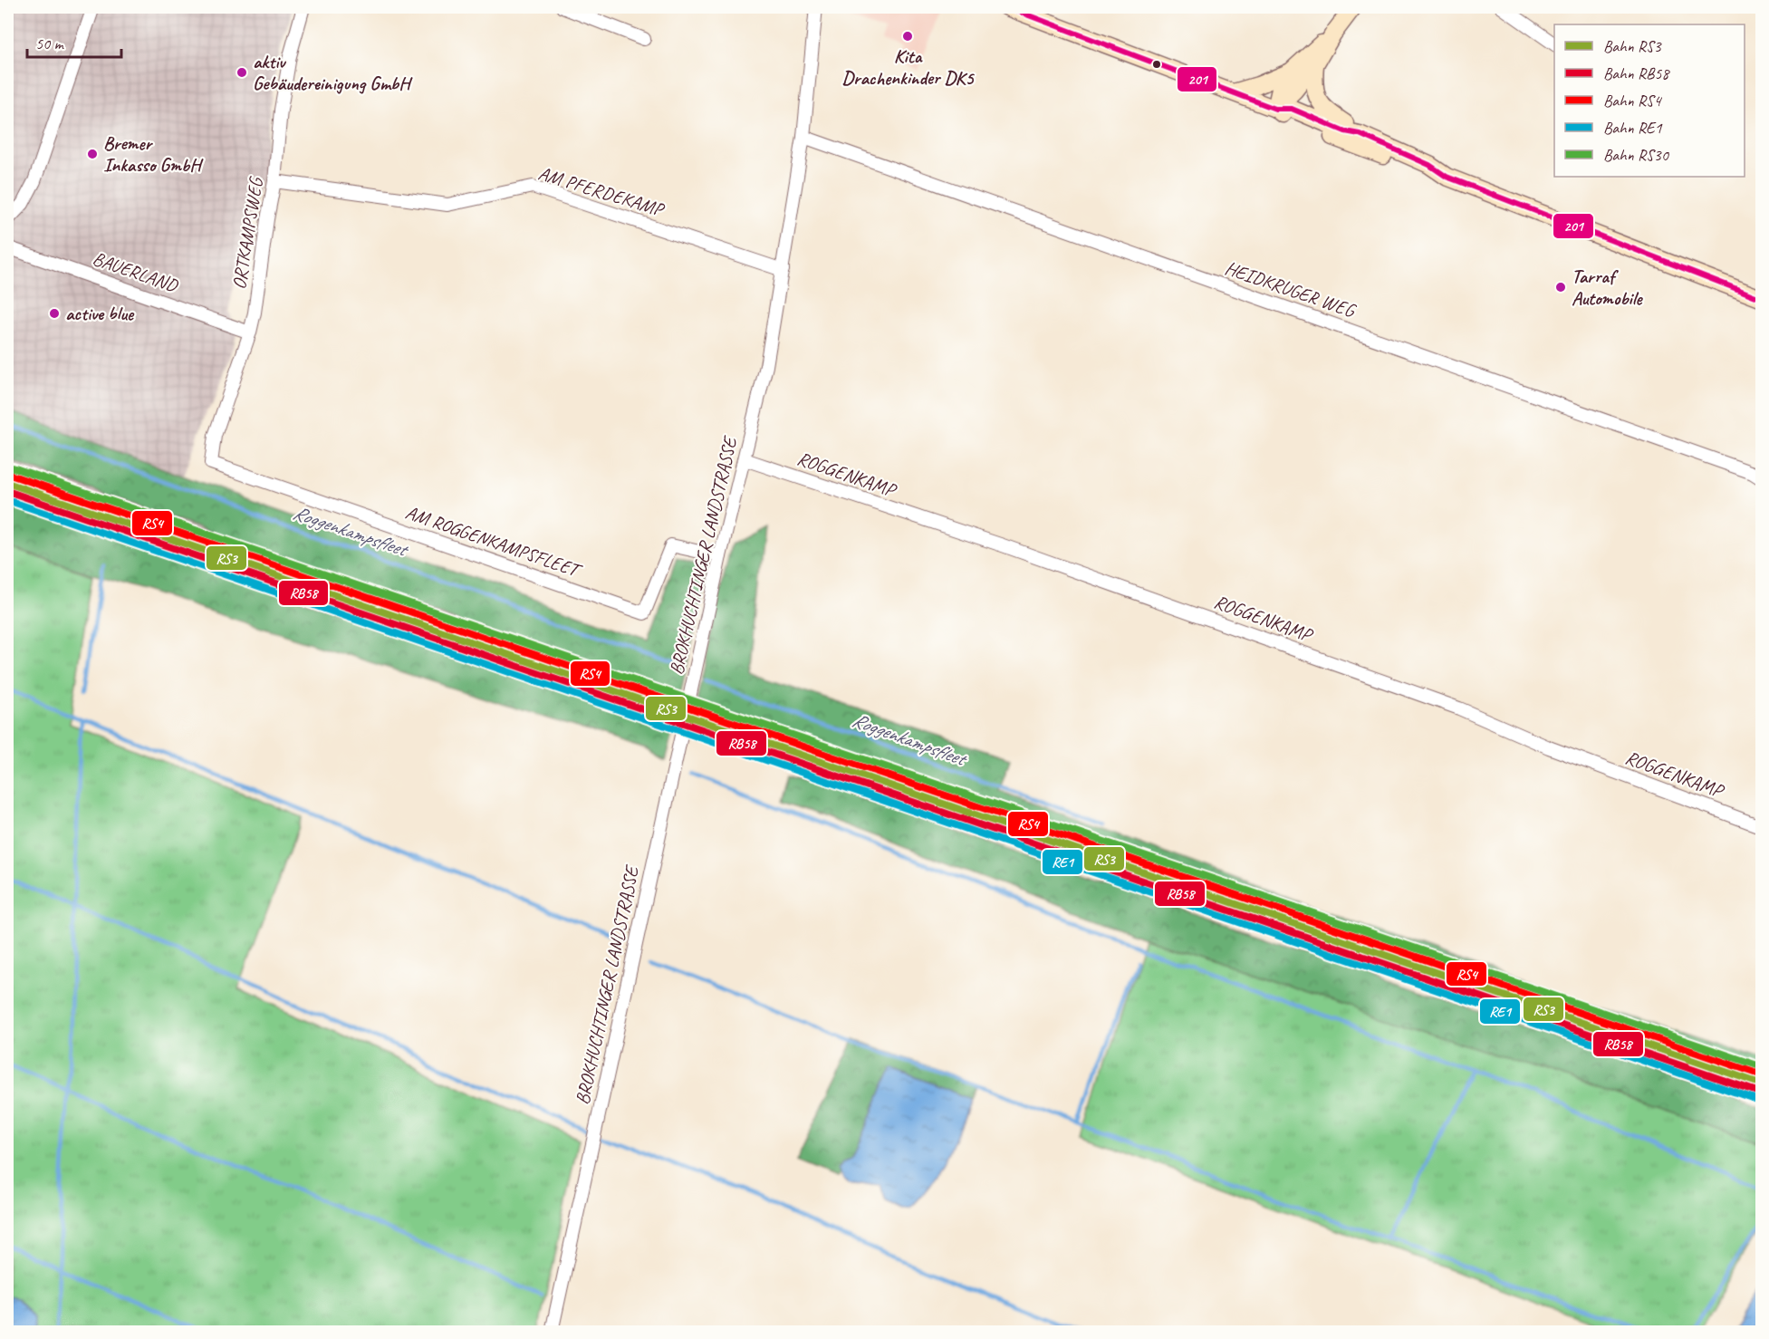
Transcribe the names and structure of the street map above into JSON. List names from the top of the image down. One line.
{"streets":{"street":["AM PFERDEKAMP","ORTKAMPSWEG","BAUERLAND","HEIDKRUGER WEG","ROGGENKAMP","AM ROGGENKAMPSFLEET","BROKHUCHTINGER LANDSTRASSE"]},"crossings":[["AM PFERDEKAMP","ORTKAMPSWEG"],["AM PFERDEKAMP","BROKHUCHTINGER LANDSTRASSE"],["ORTKAMPSWEG","BAUERLAND"],["ORTKAMPSWEG","AM ROGGENKAMPSFLEET"],["HEIDKRUGER WEG","BROKHUCHTINGER LANDSTRASSE"],["ROGGENKAMP","BROKHUCHTINGER LANDSTRASSE"],["AM ROGGENKAMPSFLEET","BROKHUCHTINGER LANDSTRASSE"]],"water":["Roggenkampsfleet"],"places":["Kita Drachenkinder DK5","aktiv Gebäudereinigung GmbH","Bremer Inkasso GmbH","Tarraf Automobile","active blue"],"lines":["transit line 201","rail line RS30","rail line RS4","rail line RS3","rail line RB58","rail line RE1"],"legend":["Bahn RS3","Bahn RB58","Bahn RS4","Bahn RE1","Bahn RS30"],"scale_bar":"50 m"}
